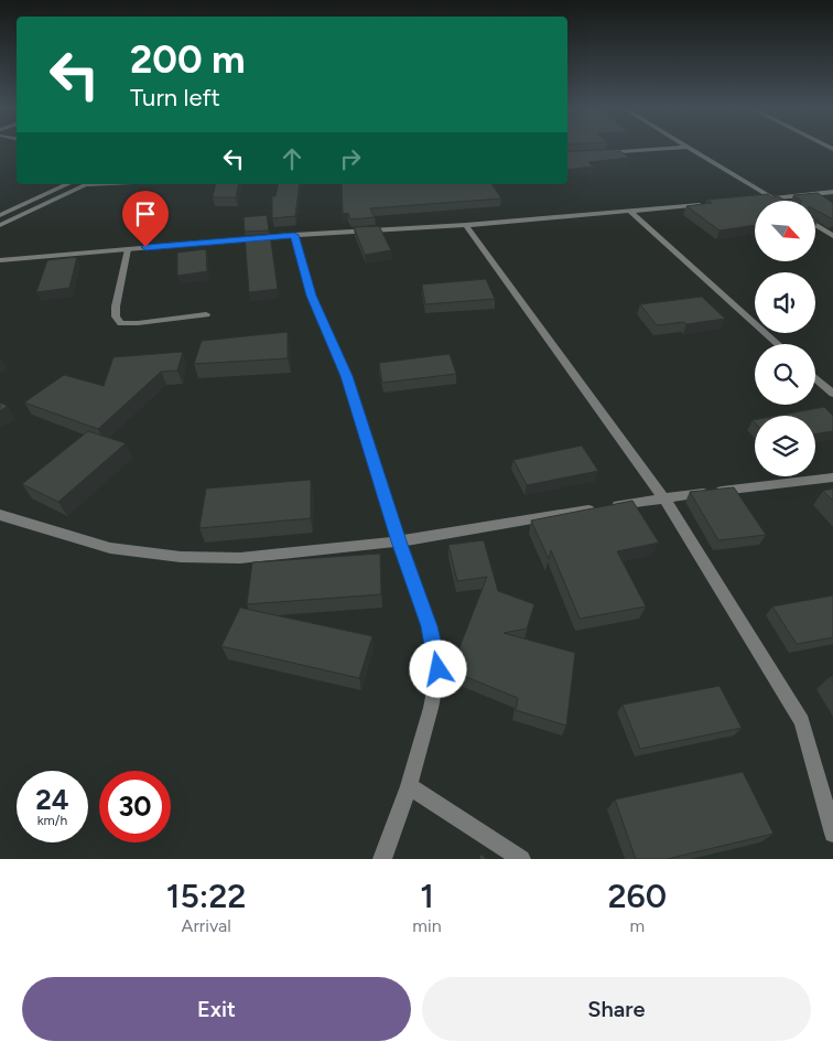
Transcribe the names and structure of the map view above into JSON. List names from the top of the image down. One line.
{"north":"bottom right","page":{"turn":["200 m","Turn left"],"speed":"24 km/h","limit":"30","eta":["15:22","Arrival","1","min","260","m"],"buttons":["Exit","Share"]}}
